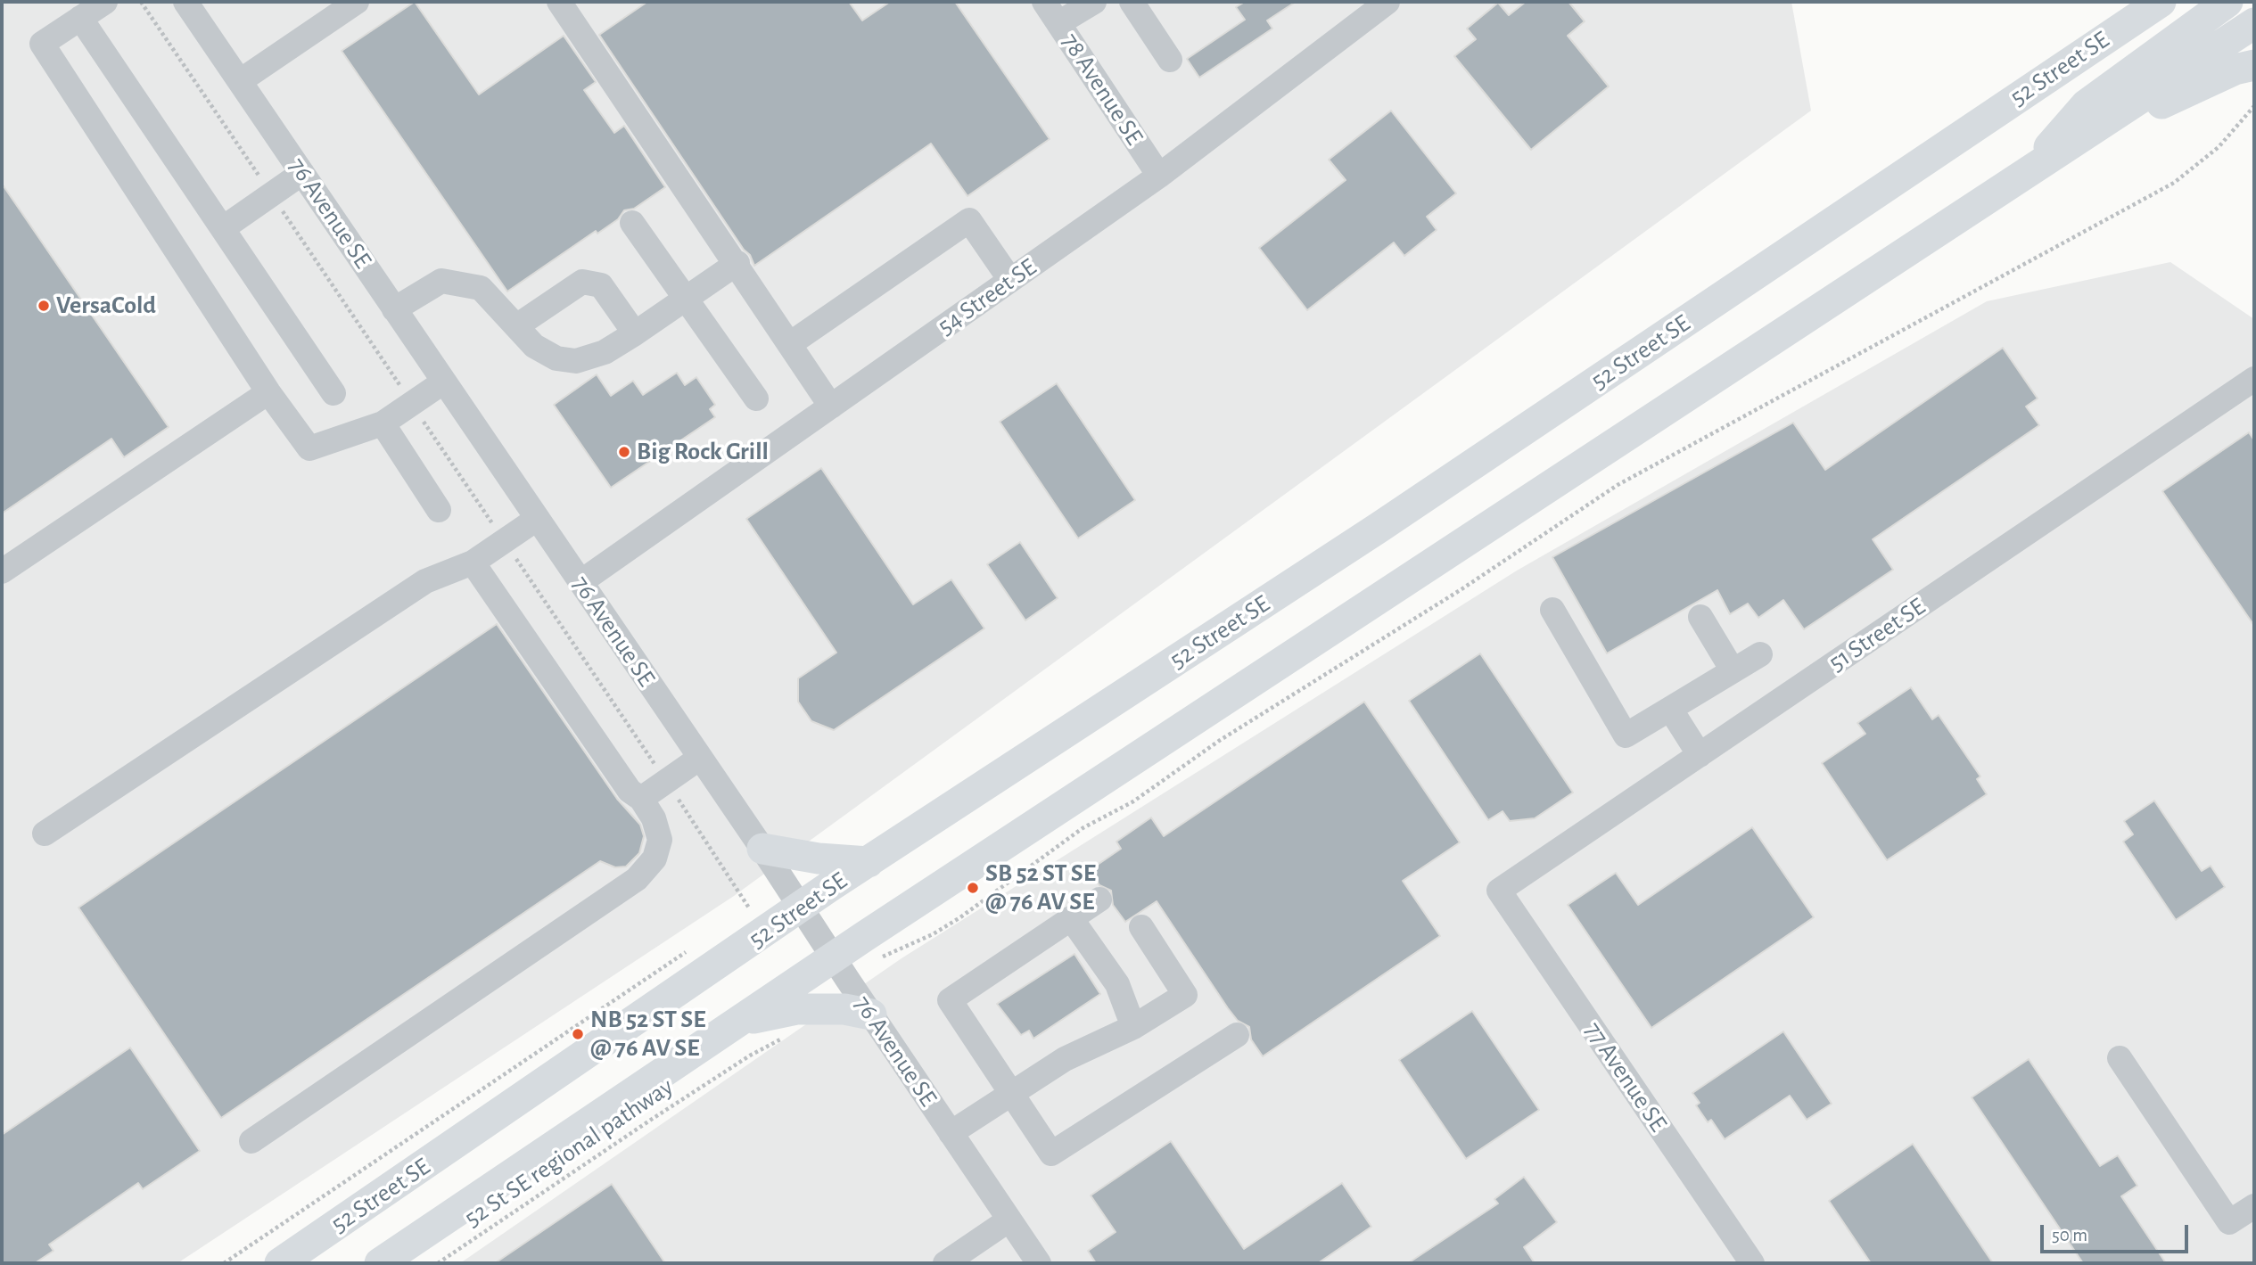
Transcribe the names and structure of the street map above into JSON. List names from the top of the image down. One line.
{"streets":{"main road":["52 Street SE"],"street":["78 Avenue SE","76 Avenue SE","54 Street SE","51 Street SE","77 Avenue SE"],"path":["52 St SE regional pathway"]},"crossings":[["52 Street SE","76 Avenue SE"],["78 Avenue SE","54 Street SE"],["76 Avenue SE","54 Street SE"],["51 Street SE","77 Avenue SE"]],"places":["VersaCold","Big Rock Grill","SB 52 ST SE @ 76 AV SE","NB 52 ST SE @ 76 AV SE"],"scale_bar":"50 m"}
